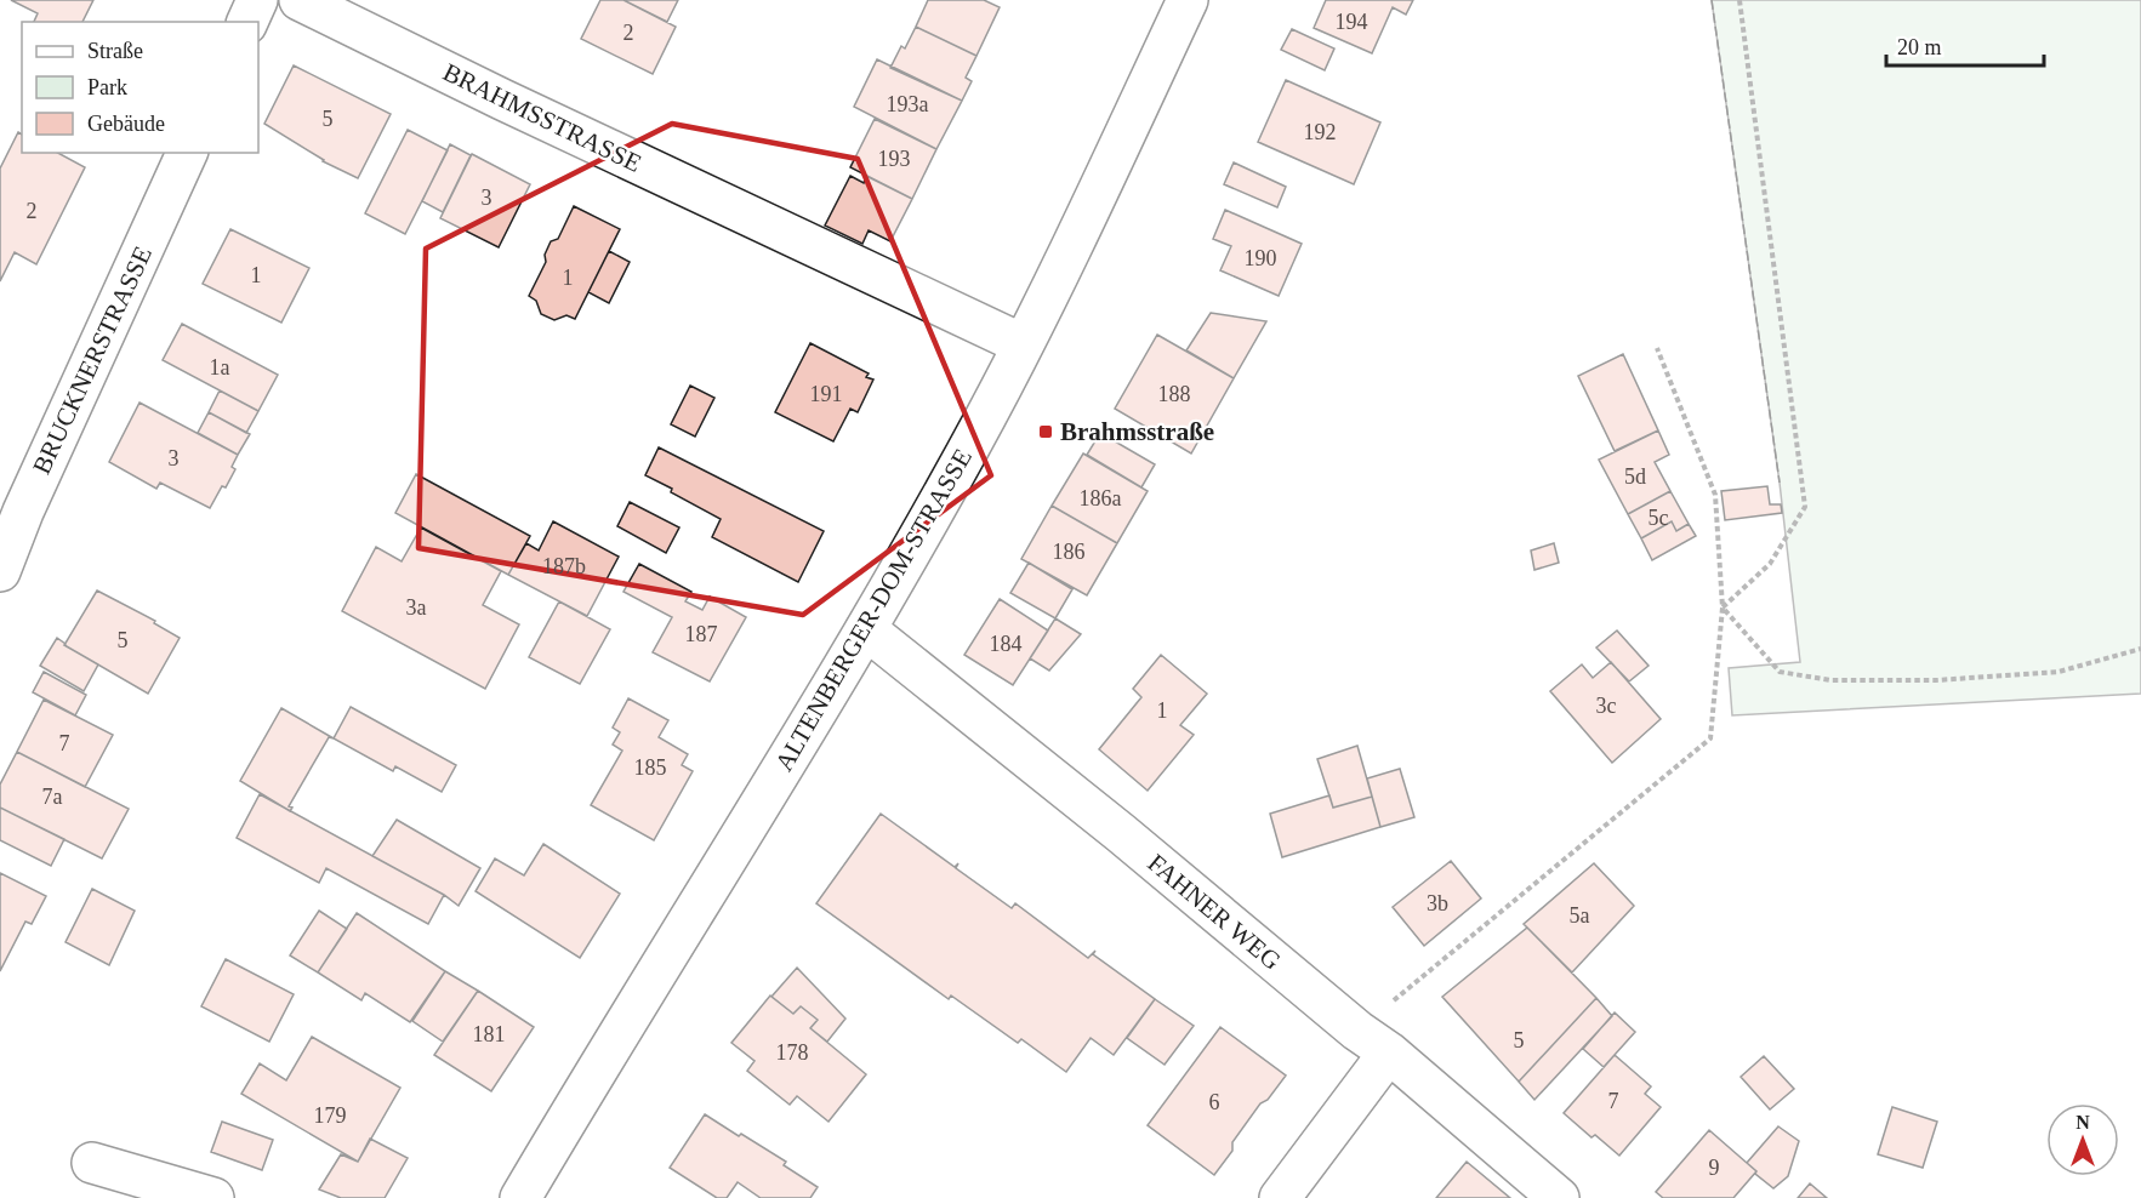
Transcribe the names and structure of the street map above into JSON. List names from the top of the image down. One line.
{"streets":{"street":["BRAHMSSTRASSE","BRUCKNERSTRASSE","ALTENBERGER-DOM-STRASSE","FAHNER WEG"]},"crossings":[["BRAHMSSTRASSE","ALTENBERGER-DOM-STRASSE"],["ALTENBERGER-DOM-STRASSE","FAHNER WEG"]],"places":{"transit":["Brahmsstraße"]},"house_numbers":["194","2","193a","5","192","193","3","2","190","1","1","1a","191","188","3","5d","186a","5c","186","187b","3a","187","5","184","3c","1","7","185","7a","3b","5a","181","5","178","7","6","179","9"],"legend":["Straße","Park","Gebäude"],"scale_bar":"20 m","north":"top"}
